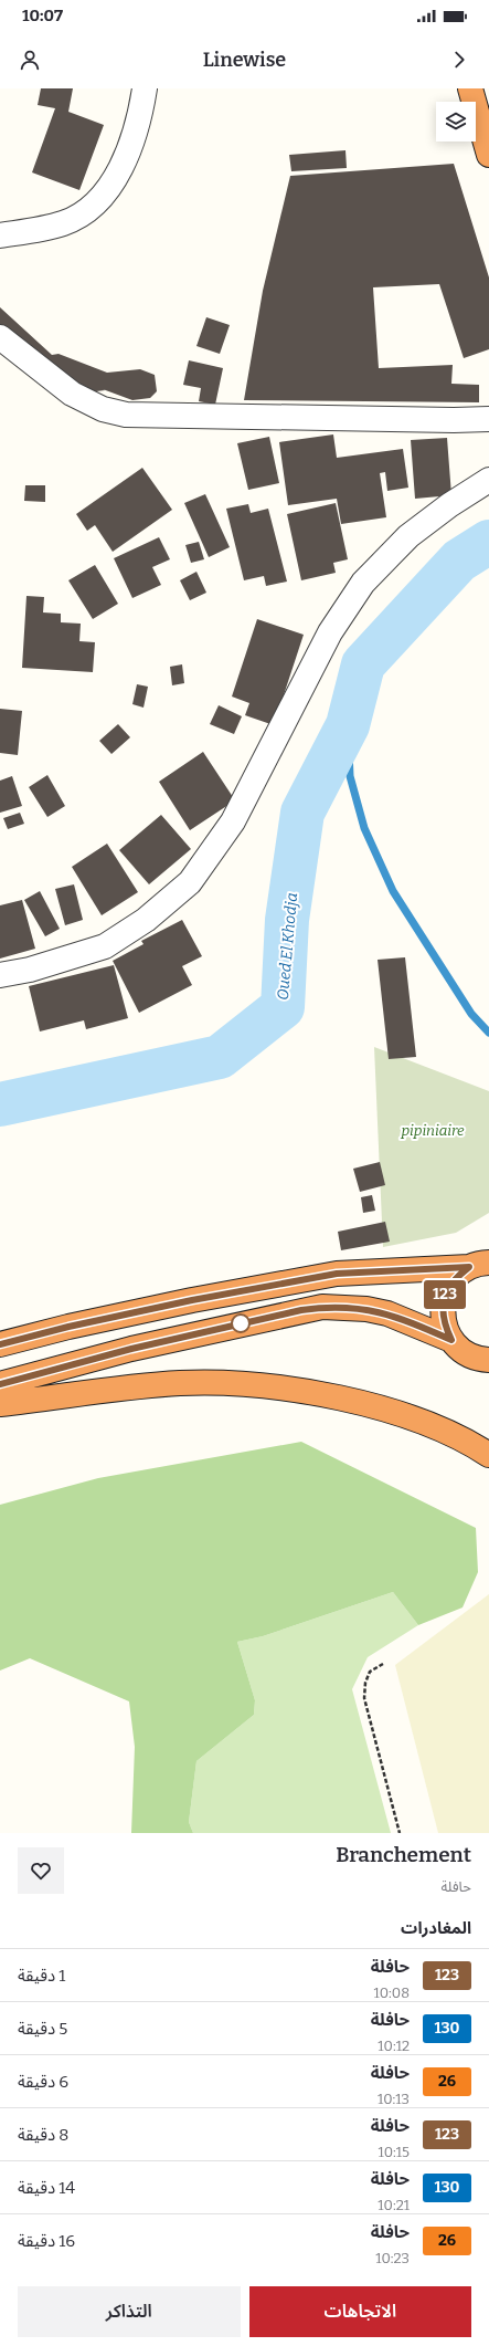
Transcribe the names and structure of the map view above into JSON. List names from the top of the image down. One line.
{"water":["Oued El Khodja"],"parks":["pipiniaire"],"lines":["bus line 123"],"page":{"status":"10:07","header":"Linewise","on_map":"123","heading":[["Branchement","حافلة"],"المغادرات"],"list":[{"mark":"123","name":"حافلة","note":"10:08","value":"1 دقيقة"},{"mark":"130","name":"حافلة","note":"10:12","value":"5 دقيقة"},{"mark":"26","name":"حافلة","note":"10:13","value":"6 دقيقة"},{"mark":"123","name":"حافلة","note":"10:15","value":"8 دقيقة"},{"mark":"130","name":"حافلة","note":"10:21","value":"14 دقيقة"},{"mark":"26","name":"حافلة","note":"10:23","value":"16 دقيقة"}],"buttons":["الاتجاهات","التذاكر"]}}
